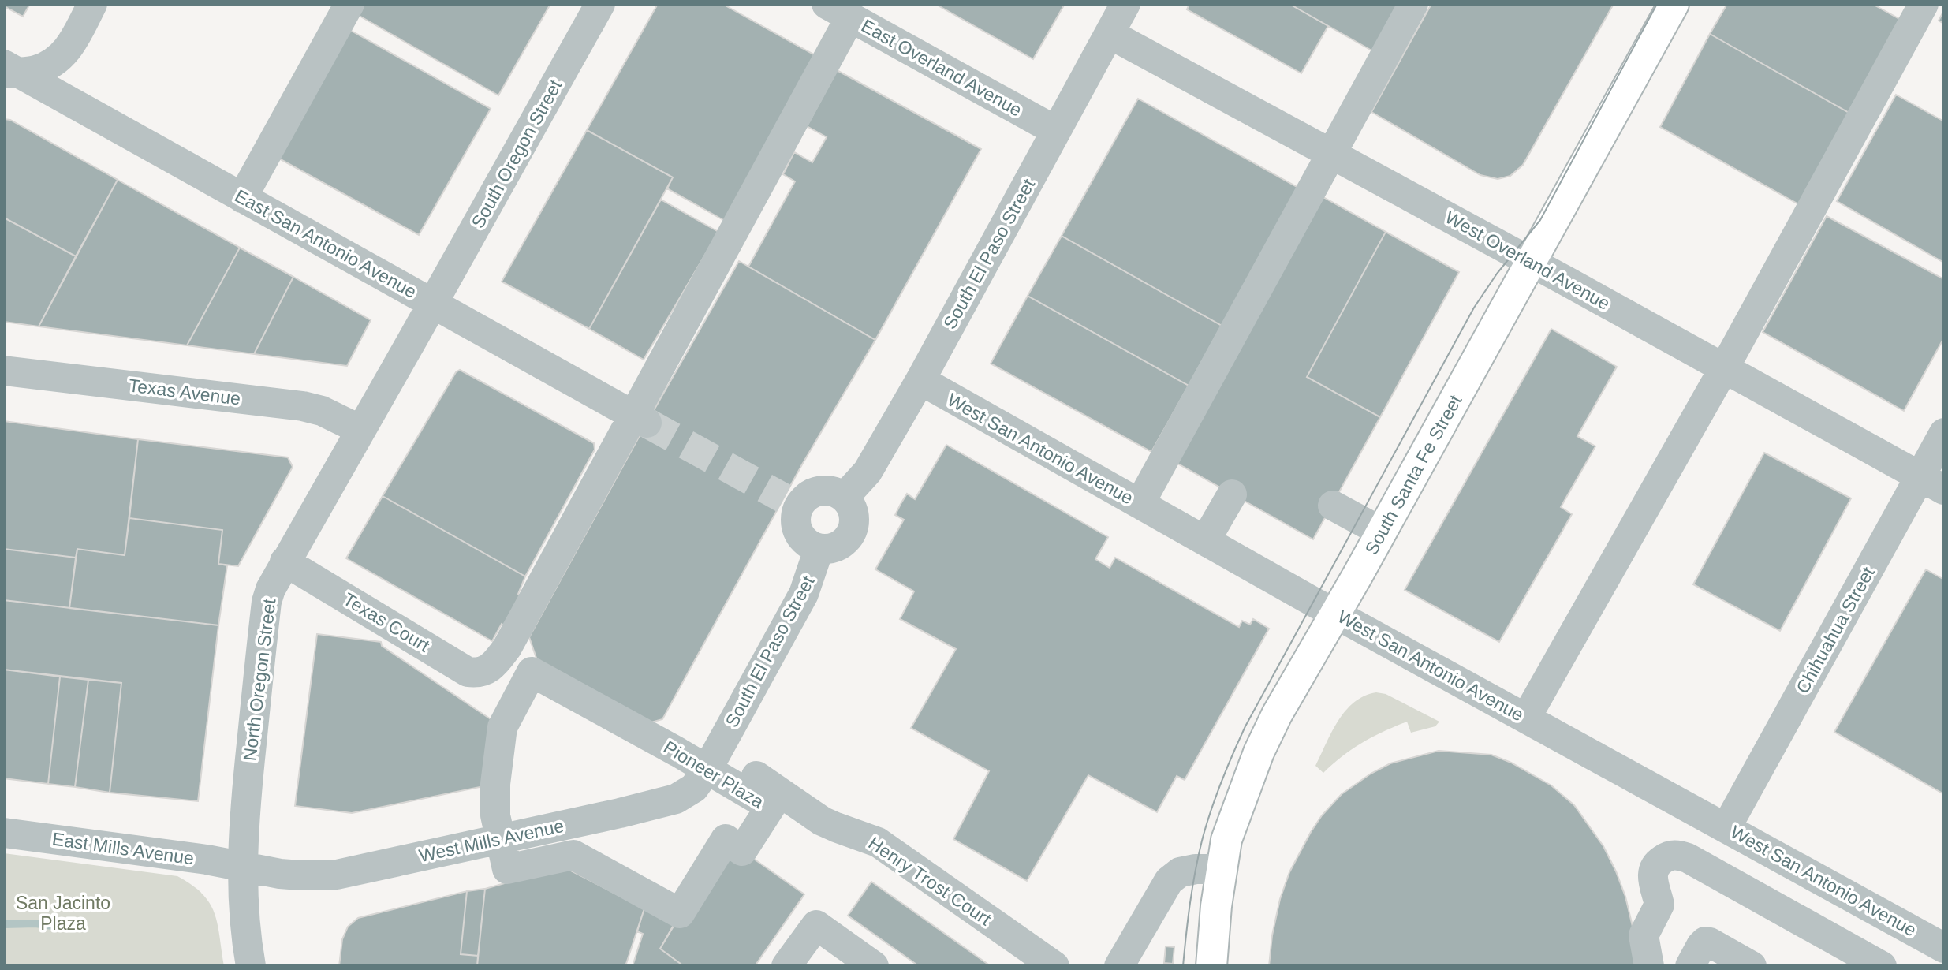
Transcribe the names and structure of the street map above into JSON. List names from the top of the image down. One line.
{"streets":{"main road":["South Santa Fe Street"],"street":["East Overland Avenue","South Oregon Street","East San Antonio Avenue","South El Paso Street","West Overland Avenue","Texas Avenue","West San Antonio Avenue","Texas Court","Chihuahua Street","North Oregon Street","Pioneer Plaza","West Mills Avenue","East Mills Avenue","Henry Trost Court"]},"crossings":[["East Overland Avenue","South El Paso Street"],["South Oregon Street","East San Antonio Avenue"],["South Oregon Street","North Oregon Street"],["East San Antonio Avenue","Texas Court"],["East San Antonio Avenue","North Oregon Street"],["South El Paso Street","West Overland Avenue"],["South El Paso Street","West San Antonio Avenue"],["South El Paso Street","Pioneer Plaza"],["South El Paso Street","West Mills Avenue"],["South El Paso Street","Henry Trost Court"],["West Overland Avenue","South Santa Fe Street"],["West Overland Avenue","Chihuahua Street"],["Texas Avenue","North Oregon Street"],["West San Antonio Avenue","South Santa Fe Street"],["West San Antonio Avenue","Chihuahua Street"],["Texas Court","North Oregon Street"],["North Oregon Street","West Mills Avenue"],["North Oregon Street","East Mills Avenue"],["Pioneer Plaza","West Mills Avenue"],["Pioneer Plaza","Henry Trost Court"],["West Mills Avenue","East Mills Avenue"],["West Mills Avenue","Henry Trost Court"]],"parks":["San Jacinto Plaza"]}
